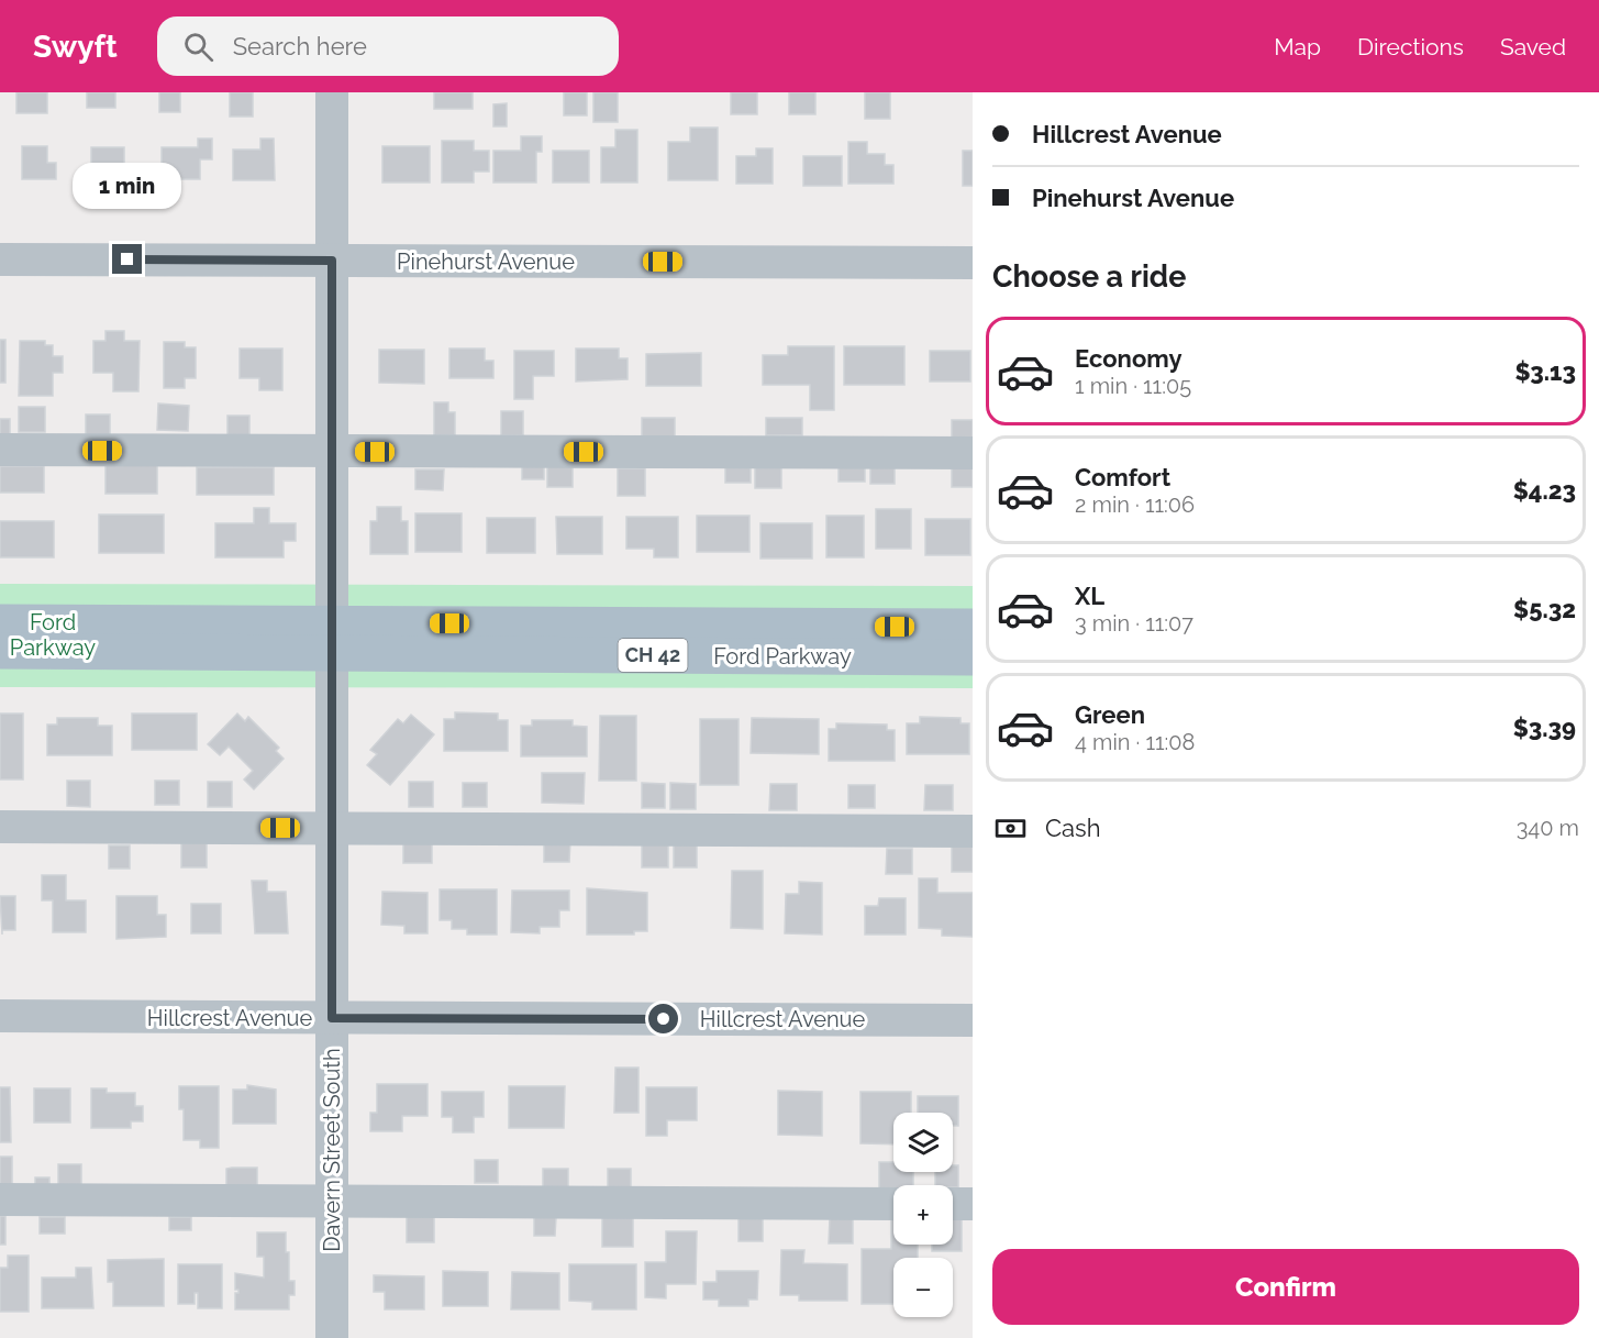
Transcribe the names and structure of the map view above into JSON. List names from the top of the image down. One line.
{"streets":{"main road":["CH 42","Ford Parkway"],"street":["Pinehurst Avenue","Hillcrest Avenue","Davern Street South"]},"crossings":[["Pinehurst Avenue","Davern Street South"],["Ford Parkway","Davern Street South"],["Hillcrest Avenue","Davern Street South"]],"parks":["Ford Parkway"],"page":{"header":"Swyft","search":"Search here","nav":["Map","Directions","Saved"],"banner":["Hillcrest Avenue","Pinehurst Avenue"],"bubble":"1 min","heading":"Choose a ride","list":[{"name":"Economy","note":"1 min · 11:05","value":"$3.13"},{"name":"Comfort","note":"2 min · 11:06","value":"$4.23"},{"name":"XL","note":"3 min · 11:07","value":"$5.32"},{"name":"Green","note":"4 min · 11:08","value":"$3.39"}],"pay":["Cash","340 m"],"map_buttons":["+","−"],"buttons":"Confirm"}}
